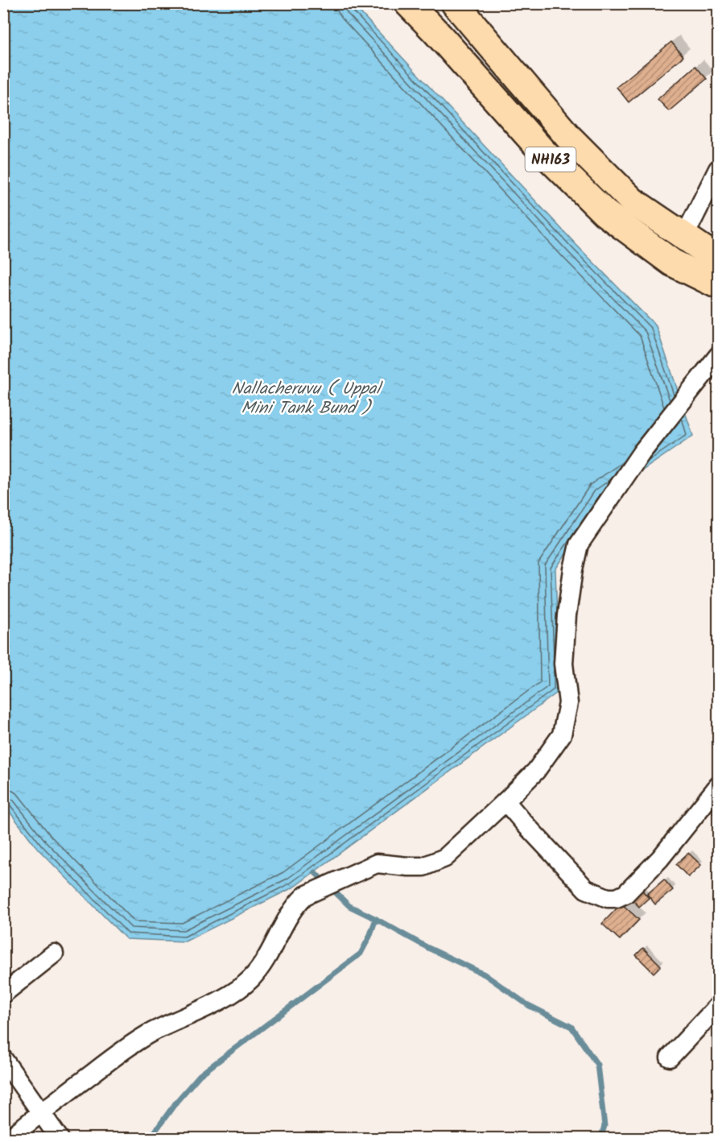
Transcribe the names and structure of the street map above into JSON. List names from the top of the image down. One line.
{"streets":{"highway":["NH163"]},"water":["Nallacheruvu ( Uppal Mini Tank Bund )"]}
